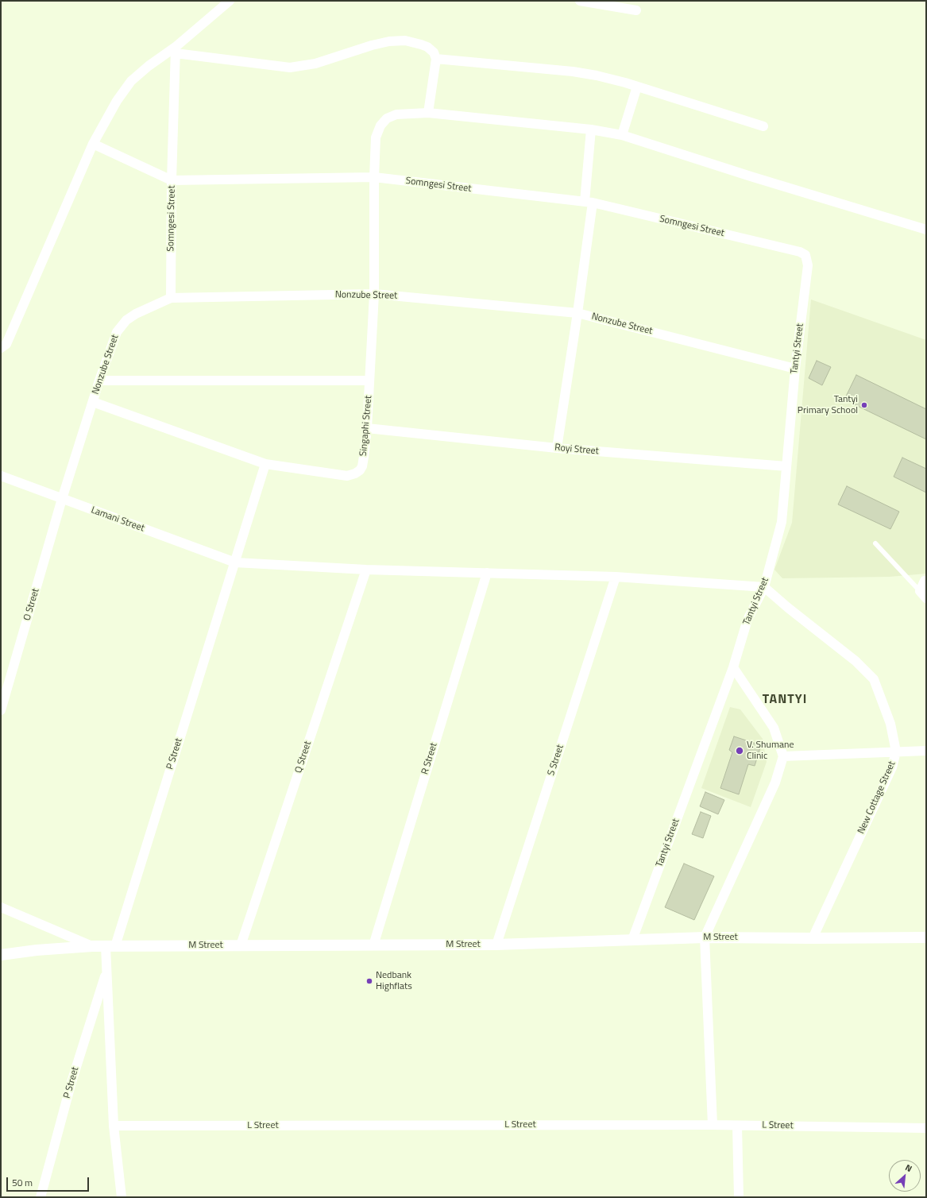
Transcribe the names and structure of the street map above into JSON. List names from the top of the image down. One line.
{"streets":{"street":["Somngesi Street","Nonzube Street","Tantyi Street","Singaphi Street","Royi Street","Lamani Street","O Street","P Street","Q Street","R Street","S Street","New Cottage Street","M Street","L Street"]},"crossings":[["Somngesi Street","Nonzube Street"],["Somngesi Street","Tantyi Street"],["Somngesi Street","Singaphi Street"],["Nonzube Street","Tantyi Street"],["Nonzube Street","Singaphi Street"],["Nonzube Street","Lamani Street"],["Nonzube Street","O Street"],["Tantyi Street","Royi Street"],["Tantyi Street","Lamani Street"],["Tantyi Street","New Cottage Street"],["Tantyi Street","M Street"],["Singaphi Street","Royi Street"],["Singaphi Street","P Street"],["Lamani Street","O Street"],["Lamani Street","P Street"],["Lamani Street","Q Street"],["Lamani Street","R Street"],["Lamani Street","S Street"],["Lamani Street","New Cottage Street"],["P Street","M Street"],["P Street","L Street"],["Q Street","M Street"],["R Street","M Street"],["S Street","M Street"],["New Cottage Street","M Street"]],"districts":["TANTYI"],"places":["Tantyi Primary School","V. Shumane Clinic","Nedbank Highflats"],"scale_bar":"50 m","north":"top right"}
